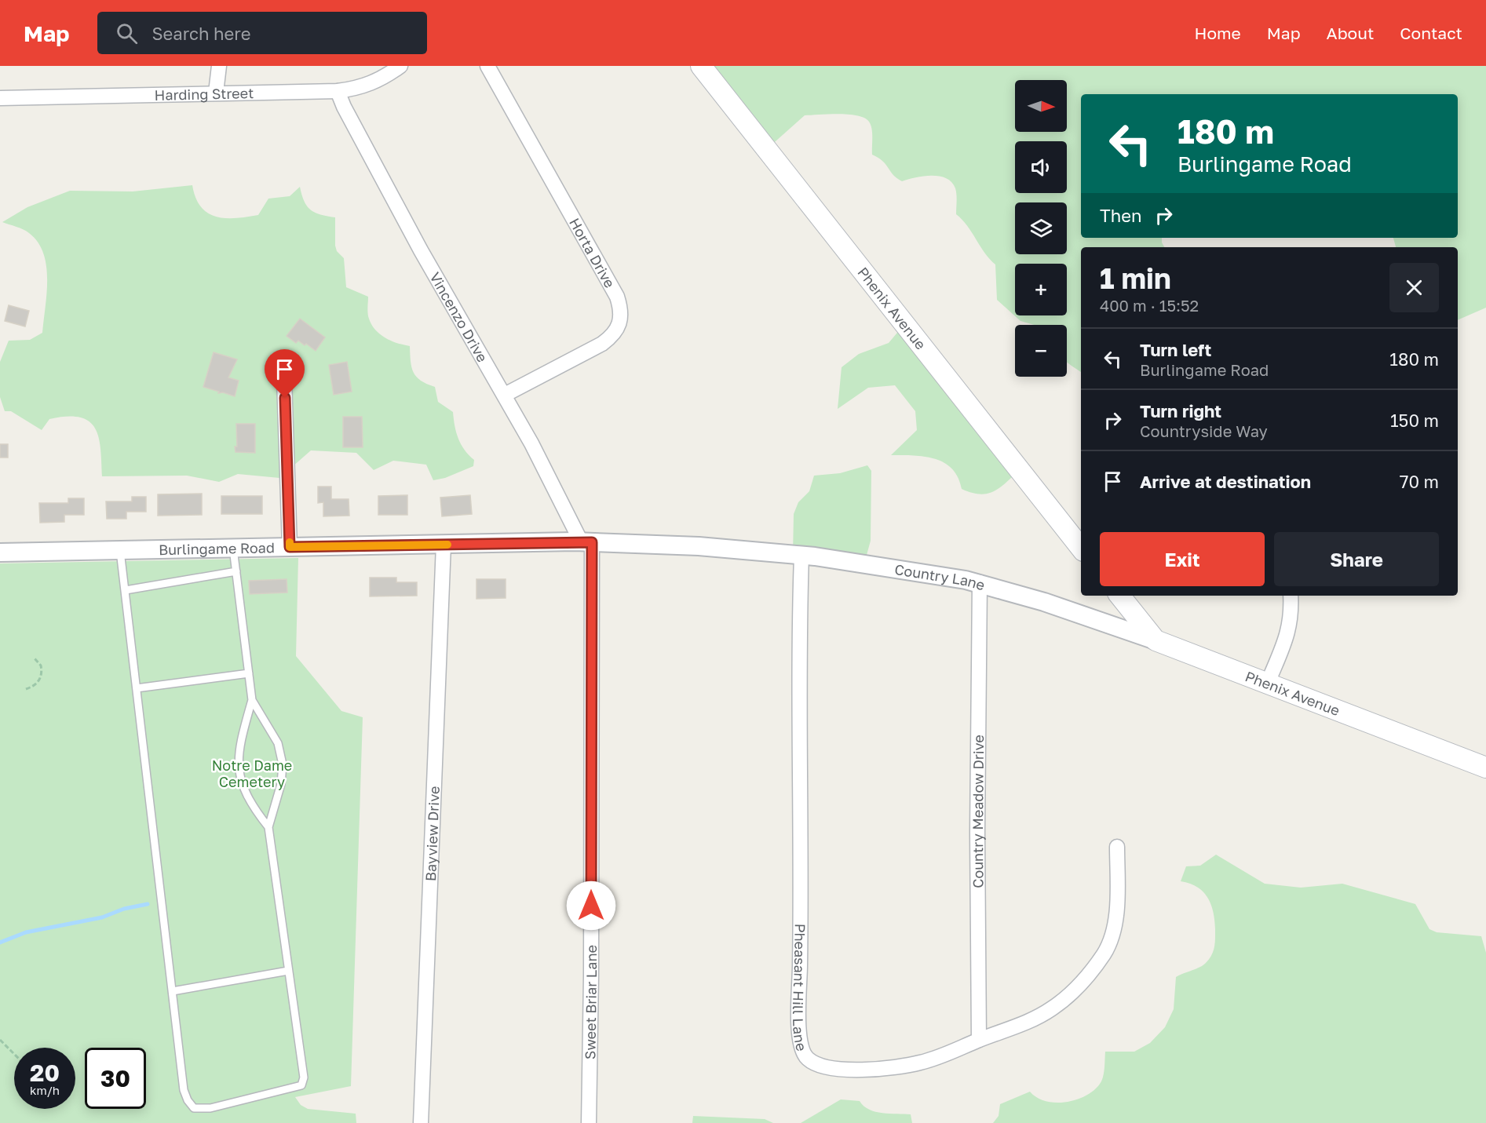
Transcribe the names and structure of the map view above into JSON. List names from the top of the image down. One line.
{"streets":{"main road":["Phenix Avenue"],"street":["Harding Street","Horta Drive","Vincenzo Drive","Burlingame Road","Country Lane","Country Meadow Drive","Bayview Drive","Pheasant Hill Lane","Sweet Briar Lane"]},"crossings":[["Harding Street","Vincenzo Drive"],["Horta Drive","Vincenzo Drive"],["Phenix Avenue","Country Lane"],["Vincenzo Drive","Burlingame Road"],["Vincenzo Drive","Sweet Briar Lane"],["Burlingame Road","Country Lane"],["Burlingame Road","Bayview Drive"],["Burlingame Road","Sweet Briar Lane"],["Country Lane","Country Meadow Drive"],["Country Lane","Pheasant Hill Lane"],["Country Meadow Drive","Pheasant Hill Lane"]],"parks":["Notre Dame Cemetery"],"north":"right","page":{"header":"Map","search":"Search here","nav":["Home","Map","About","Contact"],"map_buttons":["+","−"],"turn":["180 m","Burlingame Road"],"then":"Then","heading":["1 min","400 m · 15:52"],"list":[{"name":"Turn left","note":"Burlingame Road","value":"180 m"},{"name":"Turn right","note":"Countryside Way","value":"150 m"},{"name":"Arrive at destination","value":"70 m"}],"buttons":["Exit","Share"],"speed":"20 km/h","limit":"30"}}
